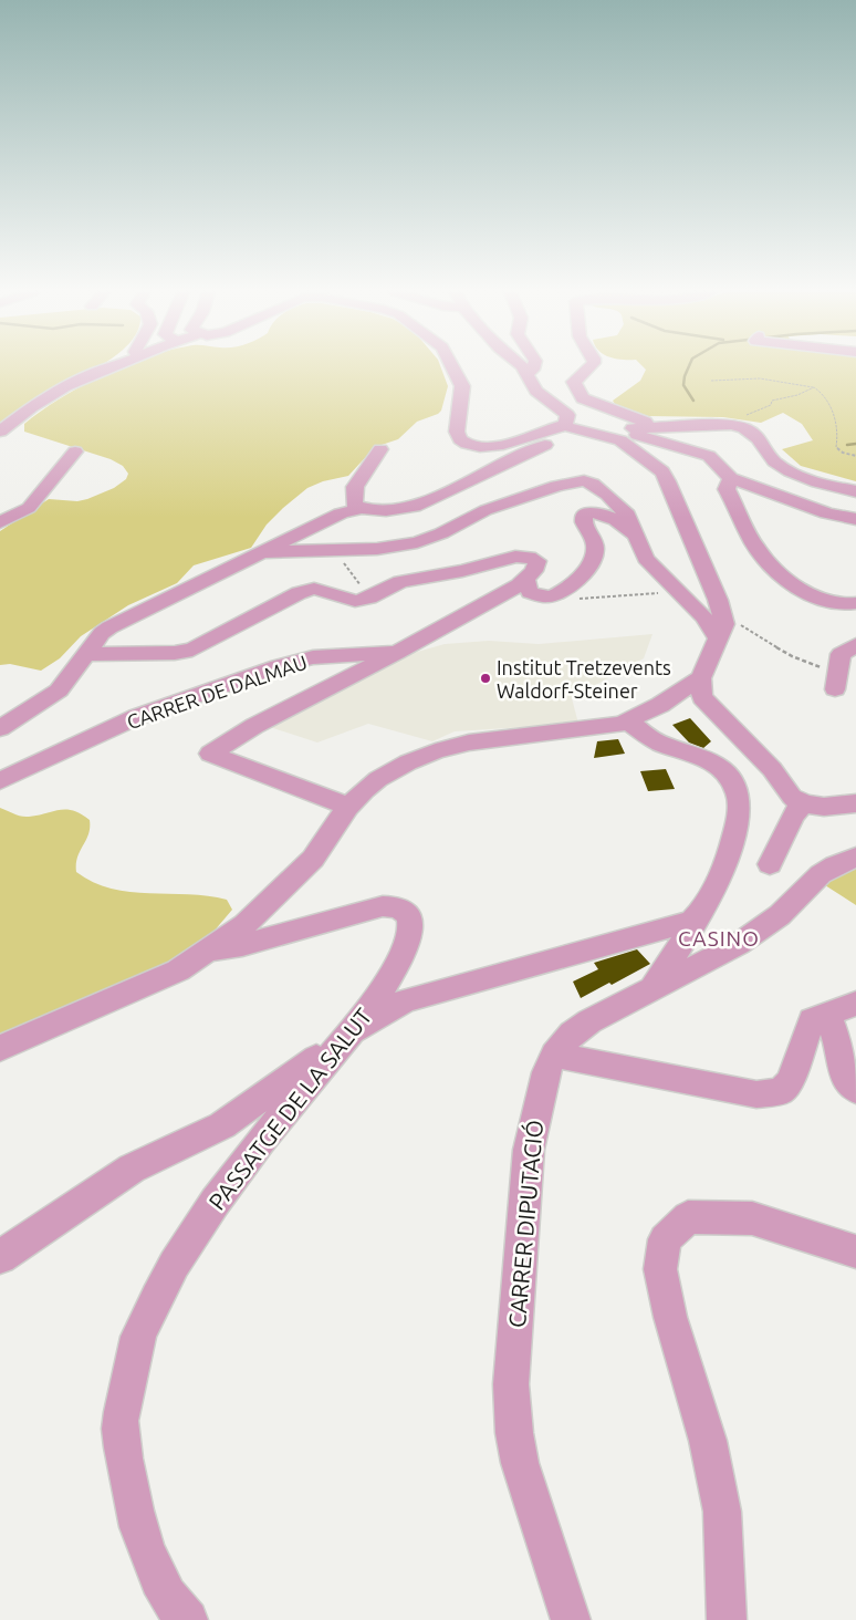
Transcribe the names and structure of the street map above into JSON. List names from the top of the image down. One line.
{"streets":{"street":["CARRER DE DALMAU","PASSATGE DE LA SALUT","CARRER DIPUTACIÓ"]},"districts":["CASINO"],"places":["Institut Tretzevents Waldorf-Steiner"]}
